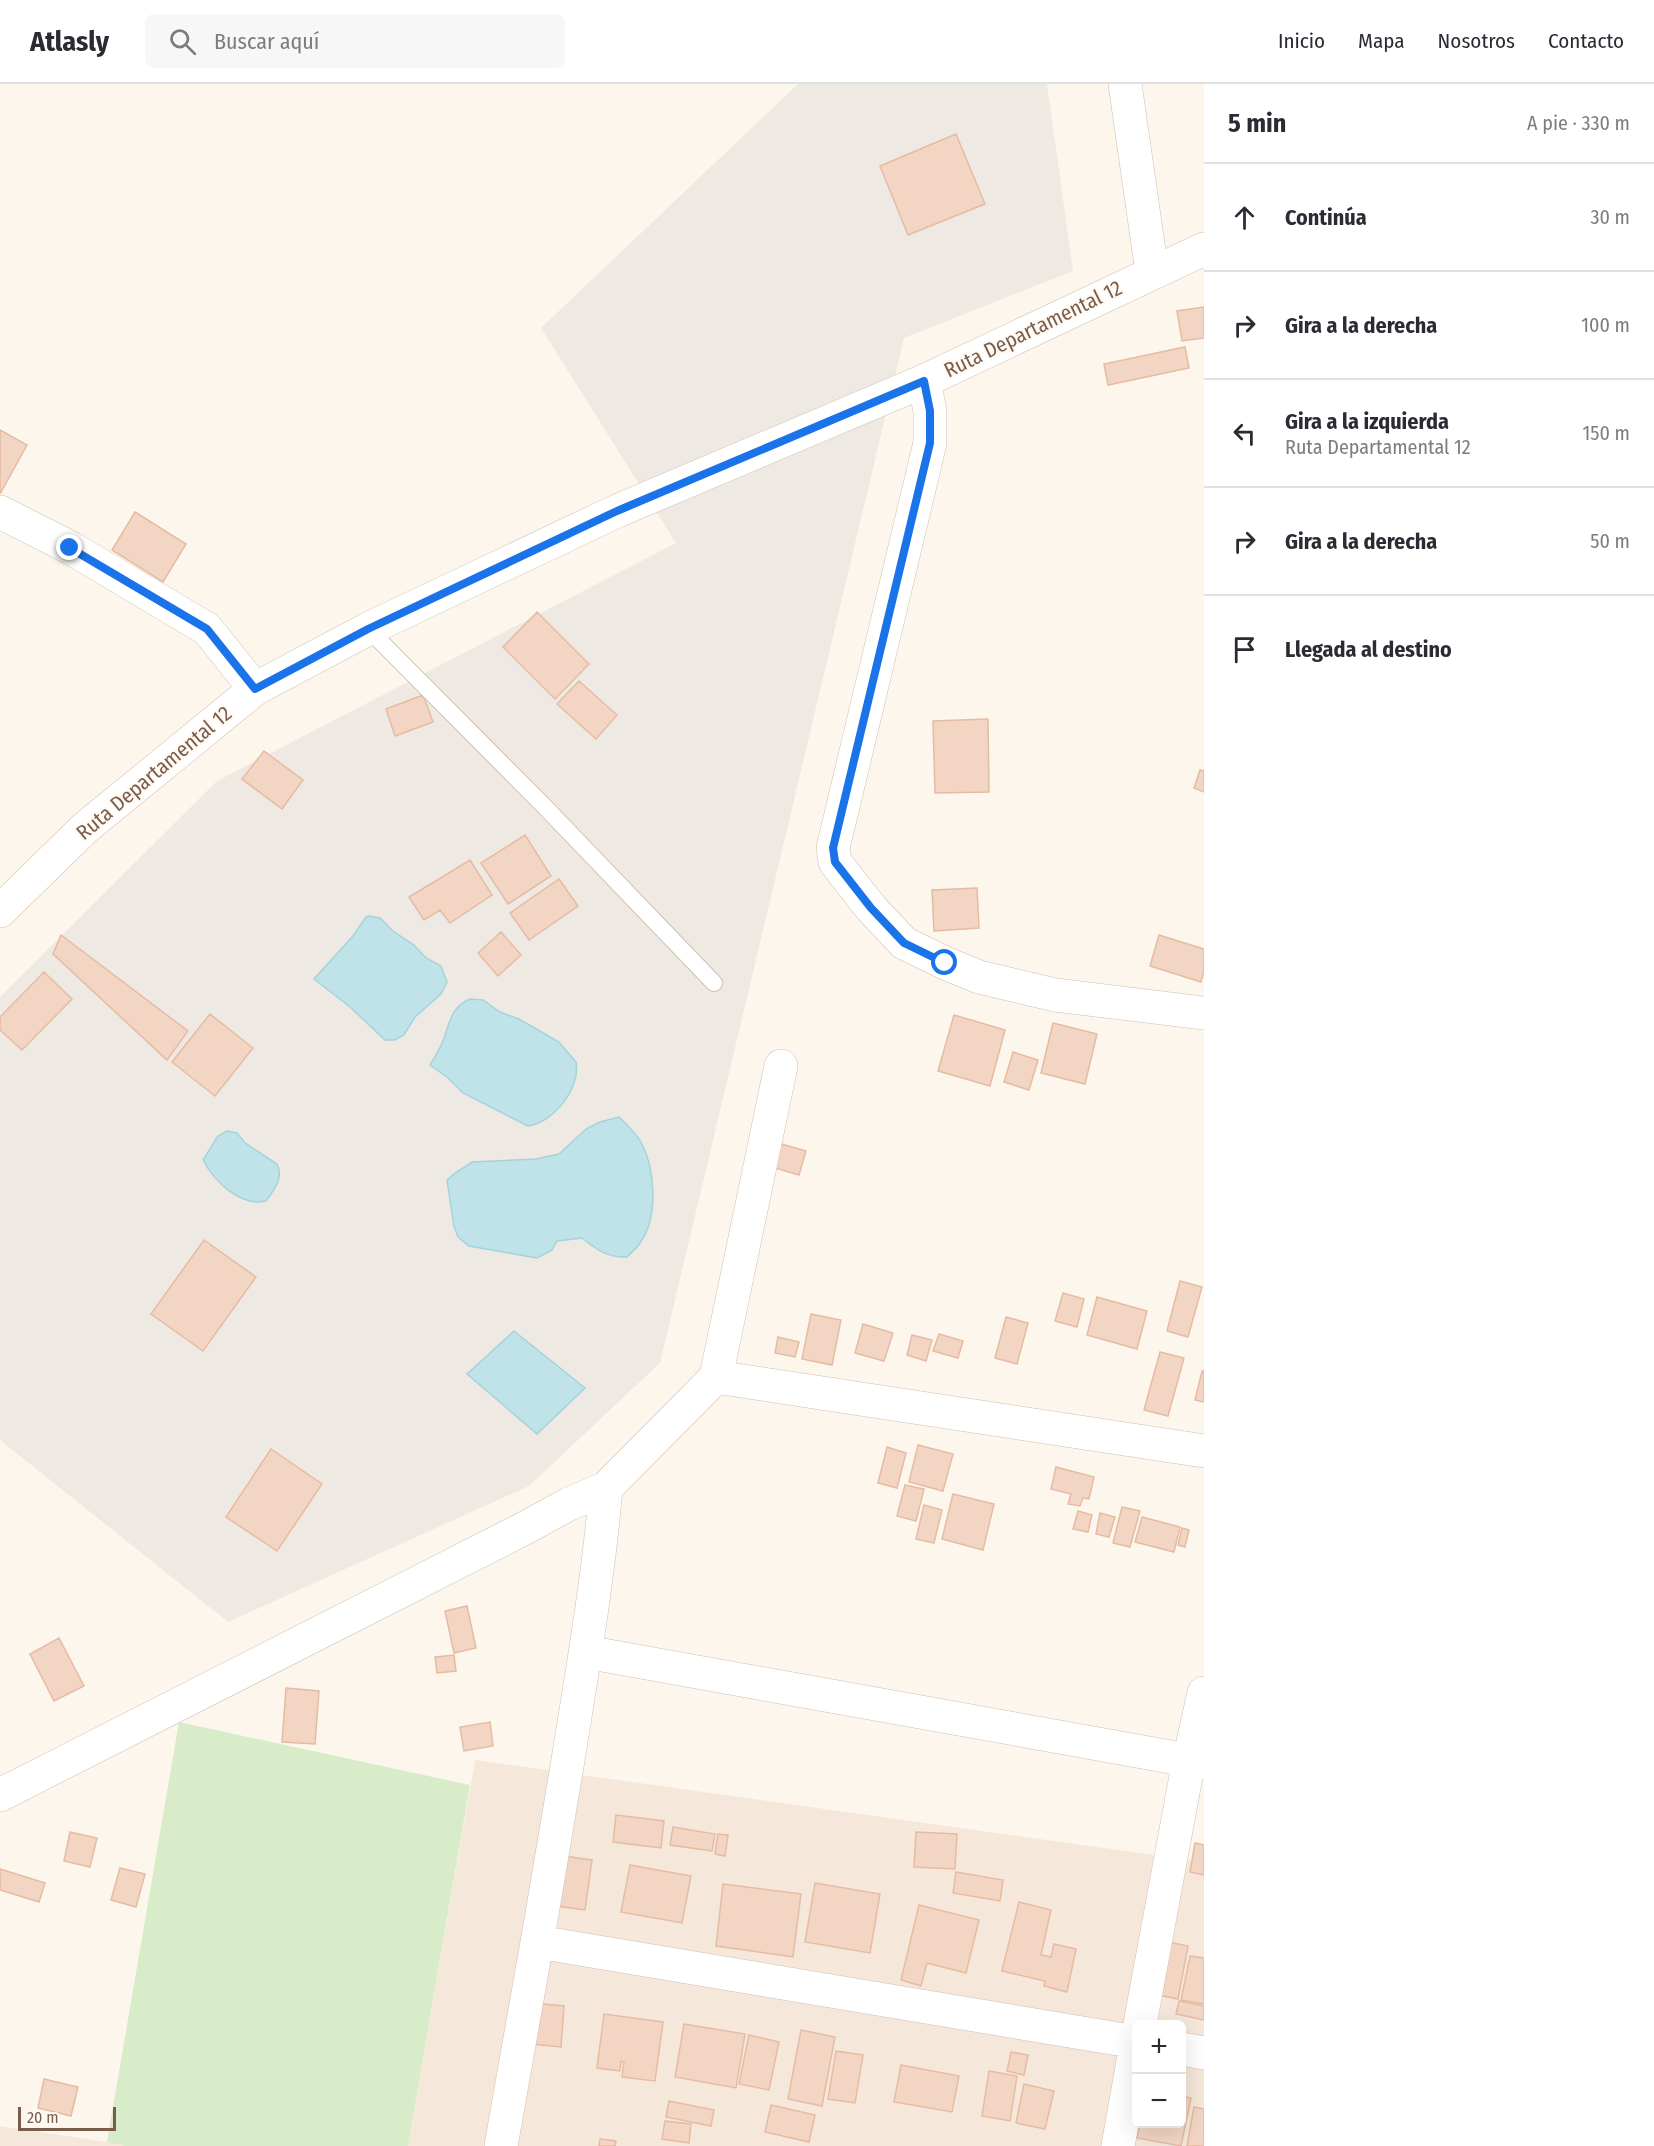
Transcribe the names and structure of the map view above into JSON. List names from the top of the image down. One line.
{"streets":{"street":["Ruta Departamental 12"]},"scale_bar":"20 m","page":{"header":"Atlasly","search":"Buscar aquí","nav":["Inicio","Mapa","Nosotros","Contacto"],"heading":["5 min","A pie · 330 m"],"list":[["Continúa","30 m"],["Gira a la derecha","100 m"],["Gira a la izquierda","Ruta Departamental 12","150 m"],["Gira a la derecha","50 m"],"Llegada al destino"],"map_buttons":["+","−"],"scale":"20 m"}}
